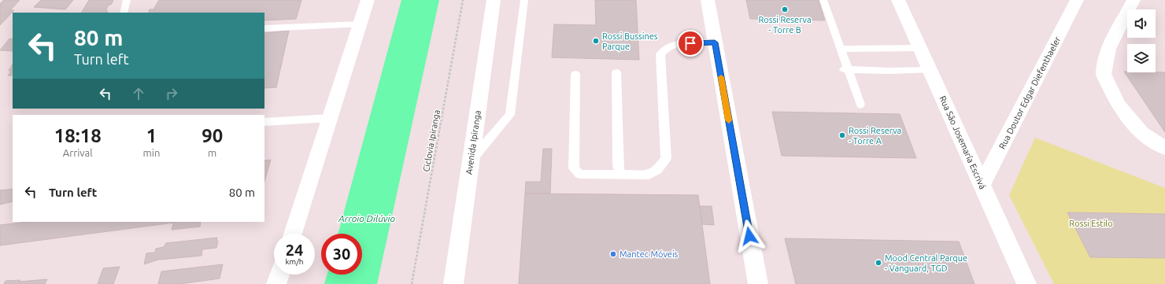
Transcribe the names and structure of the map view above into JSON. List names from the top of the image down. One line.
{"streets":{"street":["Rua Doutor Edgar Diefenthaeler","Avenida Ipiranga","Rua São Josemaría Escrivá"],"path":["Ciclovia Ipiranga"]},"crossings":[["Rua Doutor Edgar Diefenthaeler","Rua São Josemaría Escrivá"]],"water":["Arroio Dilúvio"],"parks":["Rossi Estilo"],"places":["Rossi Reserva - Torre B","Rossi Bussines Parque","Rossi Reserva - Torre A","Mantec Móveis","Mood Central Parque - Vanguard, TGD"],"page":{"turn":["80 m","Turn left"],"eta":["18:18","Arrival","1","min","90","m"],"list":[{"name":"Turn left","value":"80 m"}],"speed":"24 km/h","limit":"30"}}
